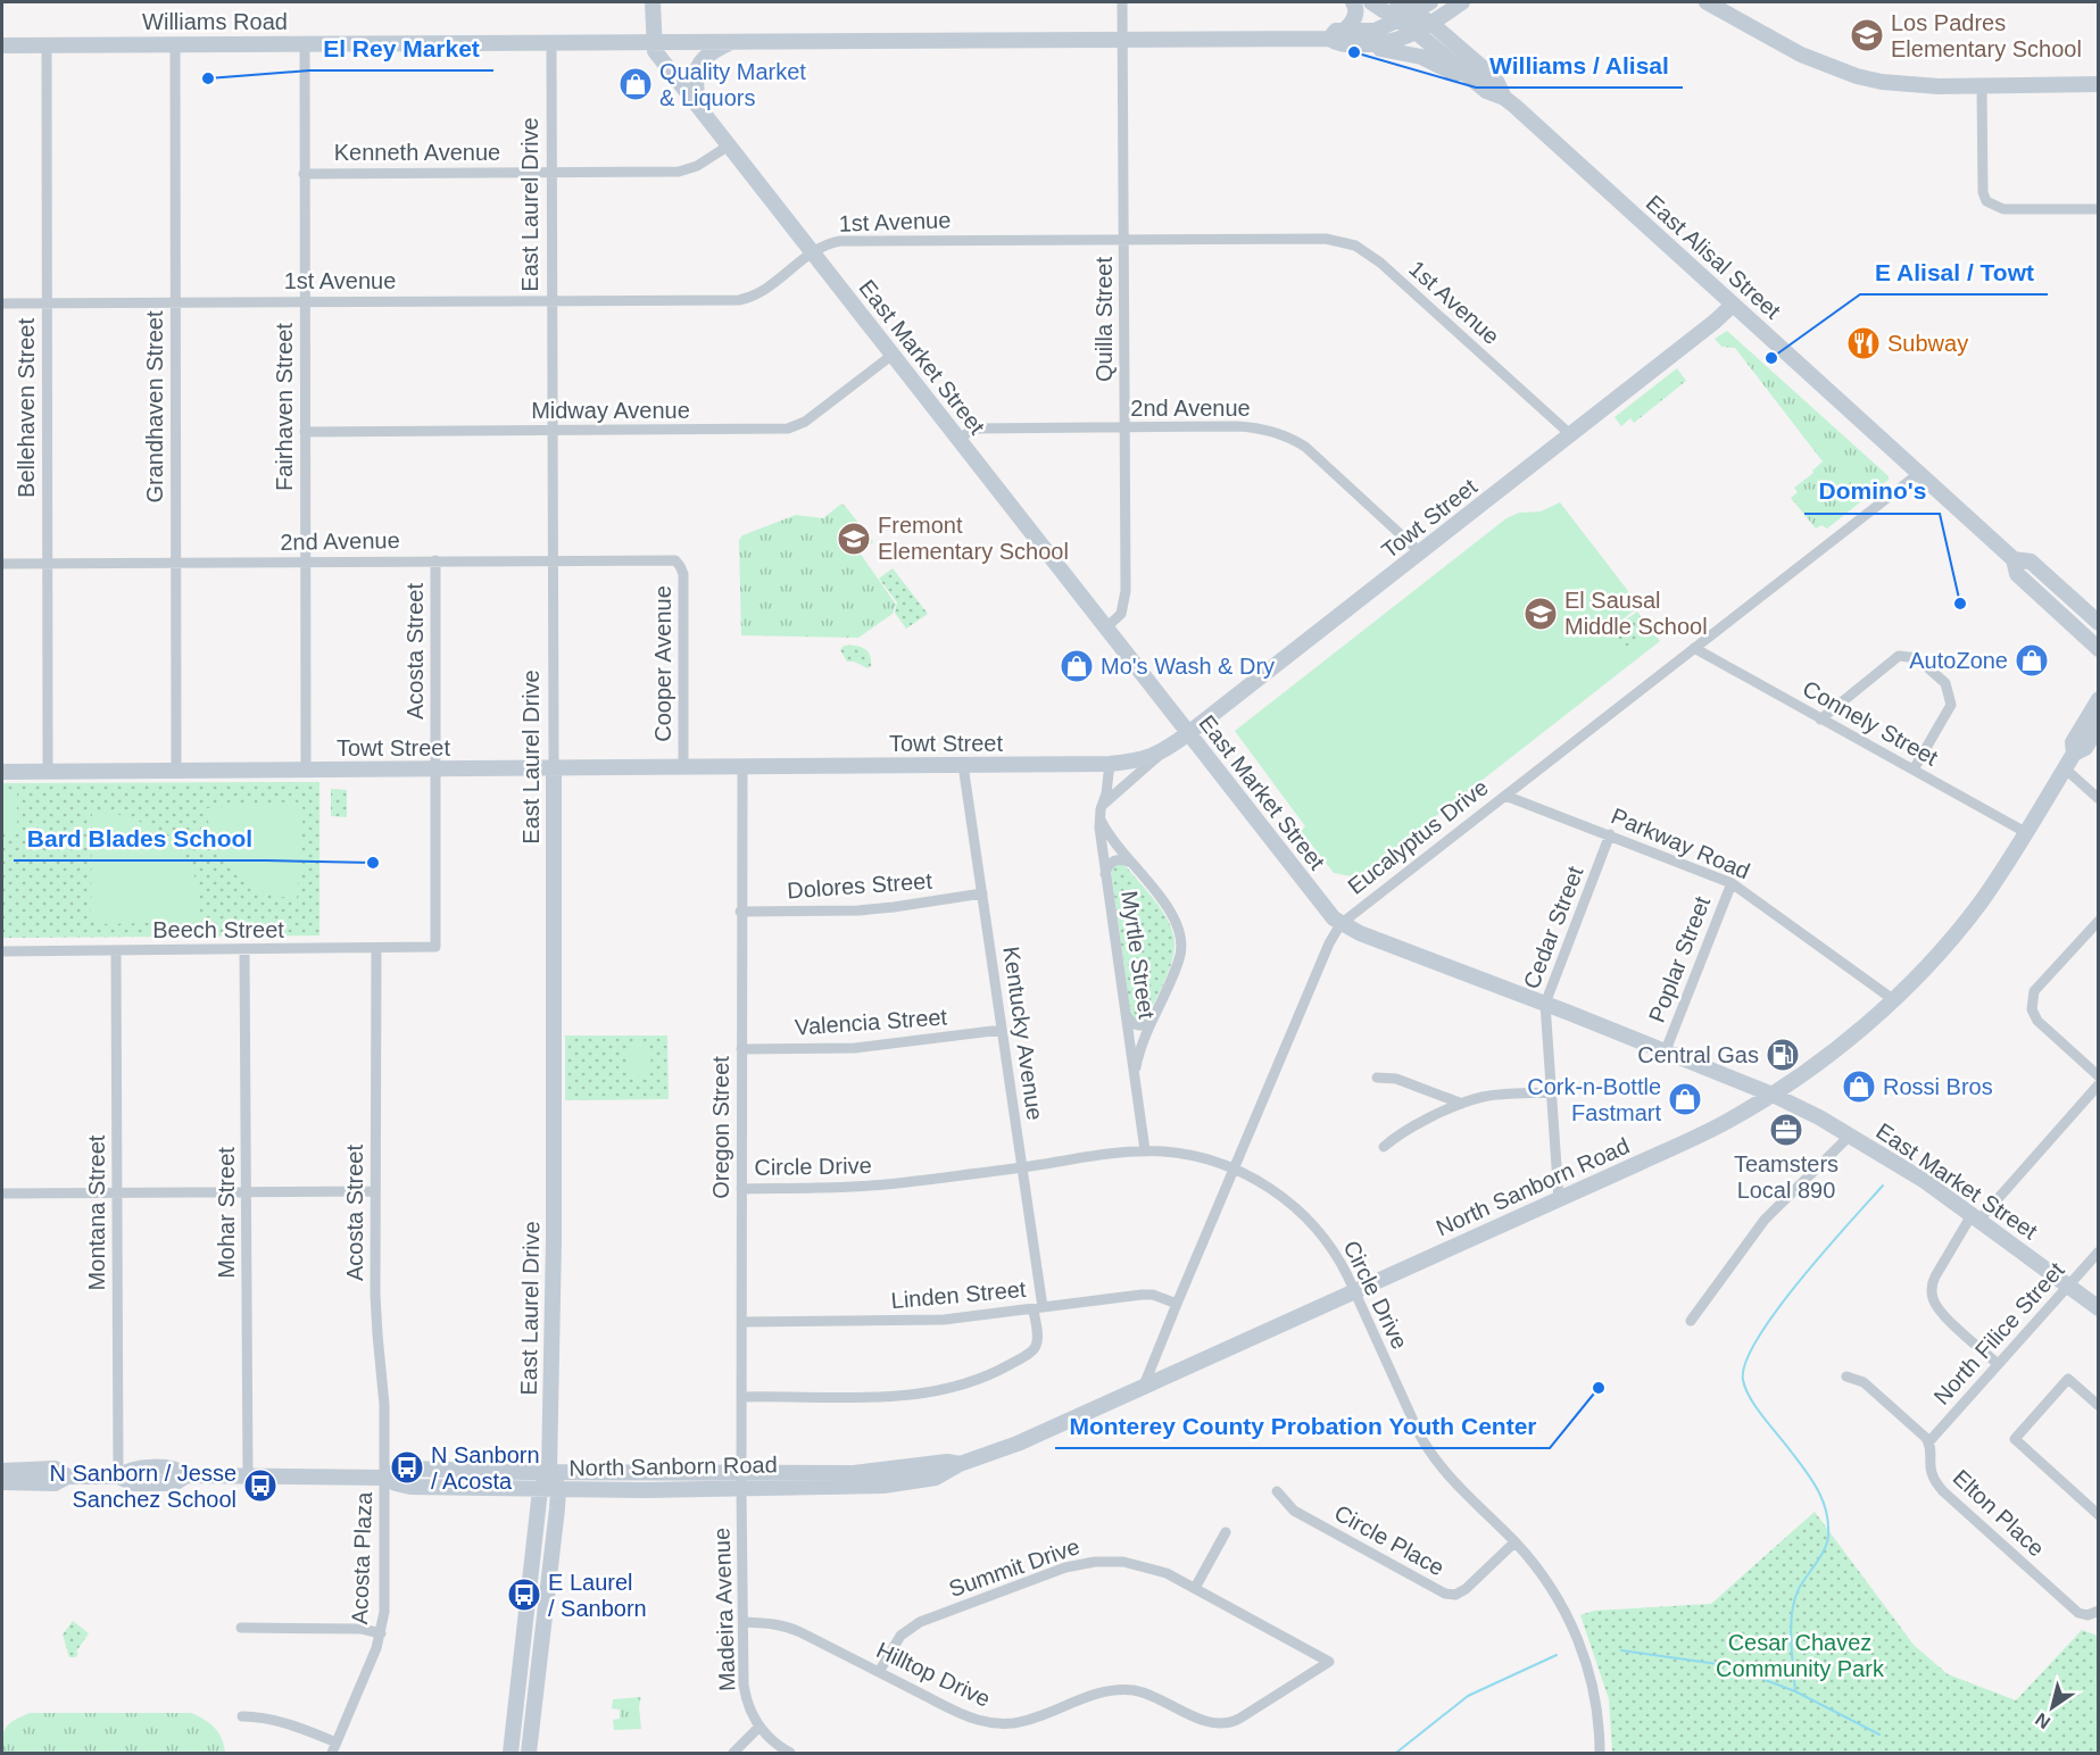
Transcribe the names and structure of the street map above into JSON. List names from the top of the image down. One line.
{"streets":{"main road":["Williams Road","East Laurel Drive","East Alisal Street","East Market Street","Towt Street","North Sanborn Road"],"street":["Kenneth Avenue","1st Avenue","Quilla Street","Grandhaven Street","Fairhaven Street","Bellehaven Street","2nd Avenue","Midway Avenue","Acosta Street","Cooper Avenue","Connely Street","Eucalyptus Drive","Parkway Road","Dolores Street","Cedar Street","Beech Street","Myrtle Street","Poplar Street","Valencia Street","Kentucky Avenue","Oregon Street","Circle Drive","Montana Street","Mohar Street","Linden Street","North Filice Street","Elton Place","Circle Place","Acosta Plaza","Summit Drive","Madeira Avenue","Hilltop Drive"]},"crossings":[["Williams Road","East Laurel Drive"],["Williams Road","East Alisal Street"],["Williams Road","Quilla Street"],["Williams Road","East Market Street"],["Williams Road","Grandhaven Street"],["Williams Road","Fairhaven Street"],["Williams Road","Bellehaven Street"],["Kenneth Avenue","East Laurel Drive"],["Kenneth Avenue","East Market Street"],["Kenneth Avenue","Fairhaven Street"],["East Laurel Drive","1st Avenue"],["East Laurel Drive","2nd Avenue"],["East Laurel Drive","Midway Avenue"],["East Laurel Drive","Towt Street"],["East Laurel Drive","North Sanborn Road"],["1st Avenue","Quilla Street"],["1st Avenue","East Market Street"],["1st Avenue","Grandhaven Street"],["1st Avenue","Fairhaven Street"],["1st Avenue","Bellehaven Street"],["1st Avenue","Towt Street"],["East Alisal Street","Towt Street"],["East Alisal Street","Eucalyptus Drive"],["Quilla Street","East Market Street"],["Quilla Street","2nd Avenue"],["East Market Street","2nd Avenue"],["East Market Street","Midway Avenue"],["East Market Street","Towt Street"],["East Market Street","Eucalyptus Drive"],["East Market Street","Cedar Street"],["East Market Street","Poplar Street"],["East Market Street","North Sanborn Road"],["East Market Street","North Filice Street"],["Grandhaven Street","2nd Avenue"],["Grandhaven Street","Towt Street"],["Fairhaven Street","2nd Avenue"],["Fairhaven Street","Midway Avenue"],["Fairhaven Street","Towt Street"],["Bellehaven Street","2nd Avenue"],["Bellehaven Street","Towt Street"],["2nd Avenue","Towt Street"],["2nd Avenue","Acosta Street"],["2nd Avenue","Cooper Avenue"],["Towt Street","Acosta Street"],["Towt Street","Cooper Avenue"],["Towt Street","Myrtle Street"],["Towt Street","Kentucky Avenue"],["Towt Street","Oregon Street"],["Acosta Street","Beech Street"],["Acosta Street","North Sanborn Road"],["Acosta Street","Acosta Plaza"],["Connely Street","Eucalyptus Drive"],["Connely Street","North Sanborn Road"],["Eucalyptus Drive","Parkway Road"],["Eucalyptus Drive","Circle Drive"],["Eucalyptus Drive","North Sanborn Road"],["Eucalyptus Drive","Linden Street"],["Parkway Road","Cedar Street"],["Parkway Road","Poplar Street"],["Parkway Road","North Sanborn Road"],["Dolores Street","Kentucky Avenue"],["Dolores Street","Oregon Street"],["Cedar Street","North Sanborn Road"],["Beech Street","Montana Street"],["Beech Street","Mohar Street"],["Myrtle Street","Circle Drive"],["Valencia Street","Kentucky Avenue"],["Valencia Street","Oregon Street"],["Kentucky Avenue","Oregon Street"],["Kentucky Avenue","Circle Drive"],["Kentucky Avenue","Linden Street"],["Oregon Street","Circle Drive"],["Oregon Street","North Sanborn Road"],["Oregon Street","Linden Street"],["Oregon Street","Madeira Avenue"],["Circle Drive","North Sanborn Road"],["Circle Drive","Circle Place"],["North Sanborn Road","Montana Street"],["North Sanborn Road","Mohar Street"],["North Sanborn Road","Acosta Plaza"],["North Sanborn Road","Madeira Avenue"],["North Filice Street","Elton Place"],["Summit Drive","Hilltop Drive"],["Madeira Avenue","Hilltop Drive"]],"parks":["Cesar Chavez Community Park"],"places":{"school or university":["Los Padres Elementary School","Fremont Elementary School","El Sausal Middle School"],"other":["Williams / Alisal","El Rey Market","E Alisal / Towt","Domino's","Bard Blades School","Monterey County Probation Youth Center"],"shop":["Quality Market & Liquors","AutoZone","Mo's Wash & Dry","Rossi Bros","Cork-n-Bottle Fastmart"],"restaurant":["Subway"],"fuel station":["Central Gas"],"office":["Teamsters Local 890"],"bus stop":["N Sanborn / Acosta","N Sanborn / Jesse Sanchez School","E Laurel / Sanborn"]},"north":"bottom left"}
